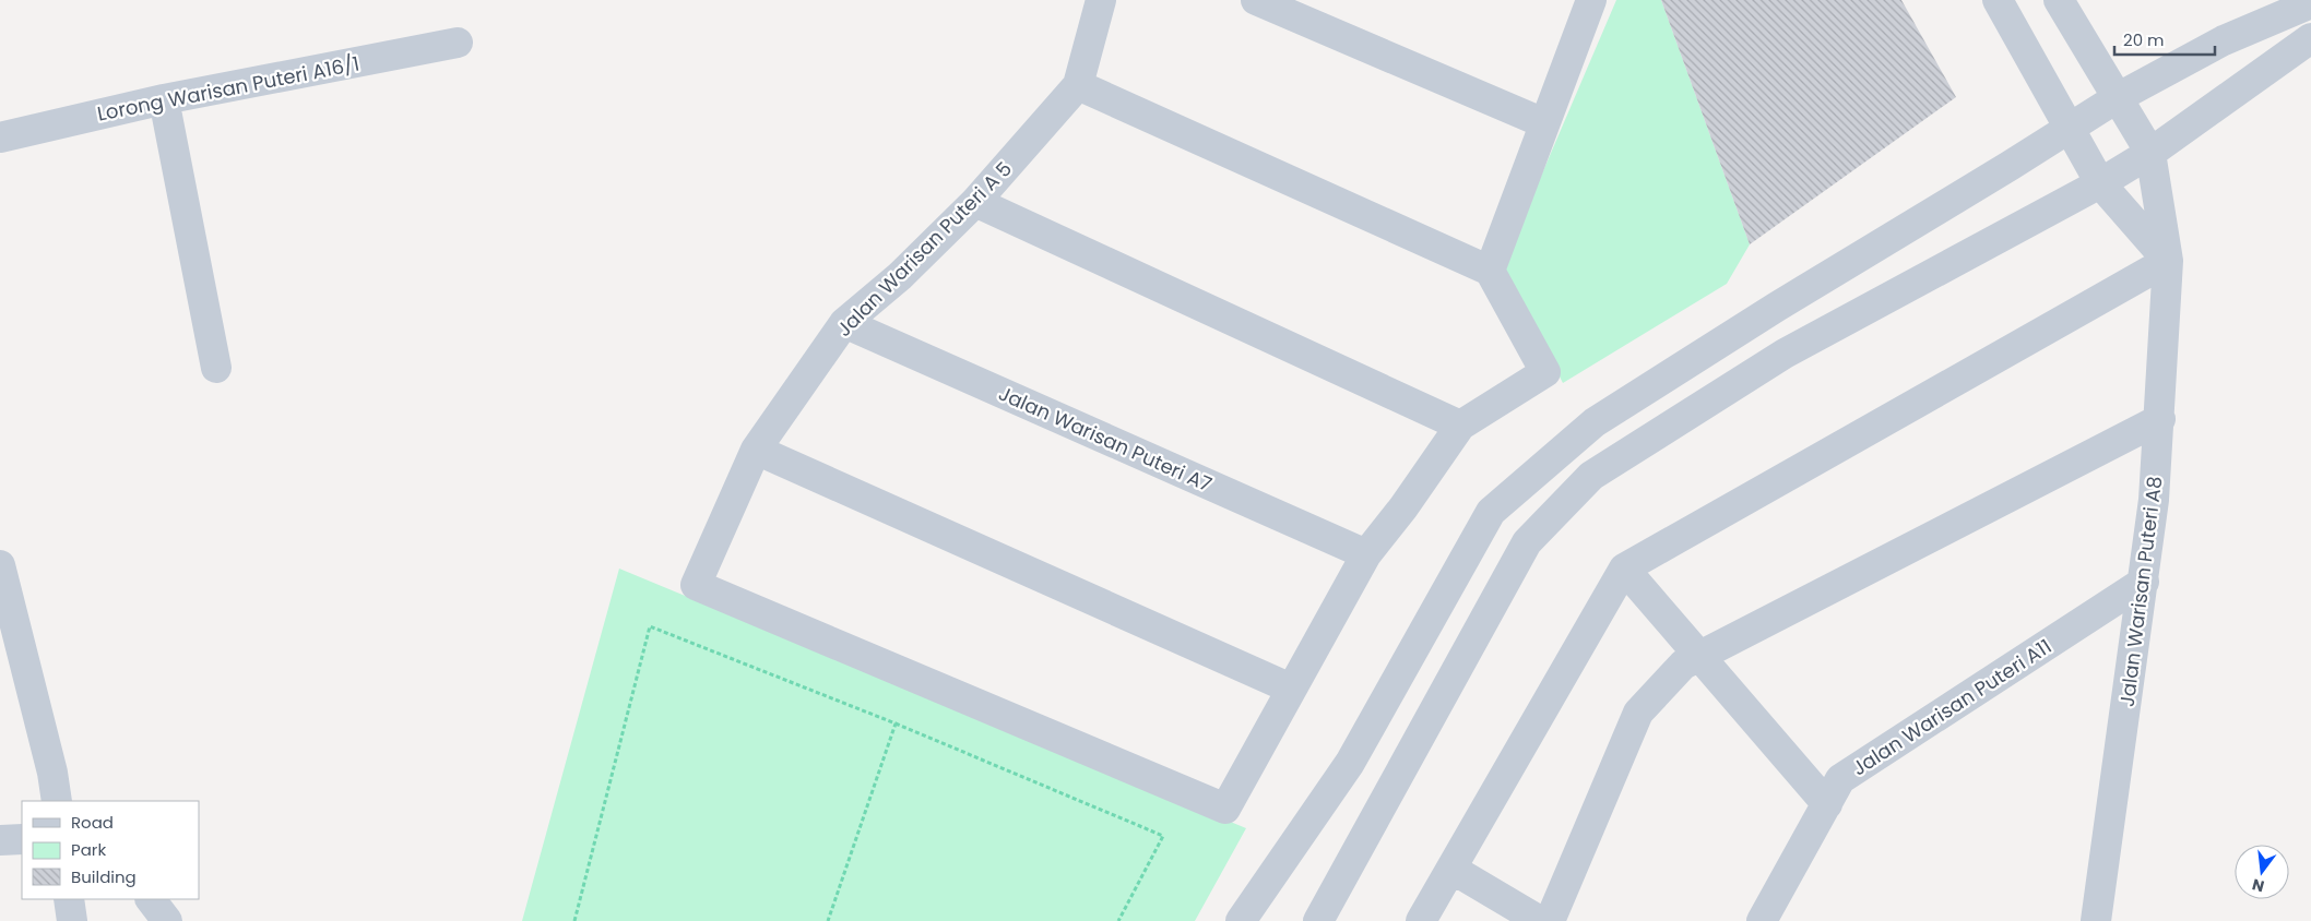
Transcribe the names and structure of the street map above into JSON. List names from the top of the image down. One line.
{"streets":{"street":["Lorong Warisan Puteri A16/1","Jalan Warisan Puteri A 5","Jalan Warisan Puteri A7","Jalan Warisan Puteri A8","Jalan Warisan Puteri A11"]},"crossings":[["Jalan Warisan Puteri A 5","Jalan Warisan Puteri A7"],["Jalan Warisan Puteri A8","Jalan Warisan Puteri A11"]],"legend":["Road","Park","Building"],"scale_bar":"20 m","north":"bottom"}
